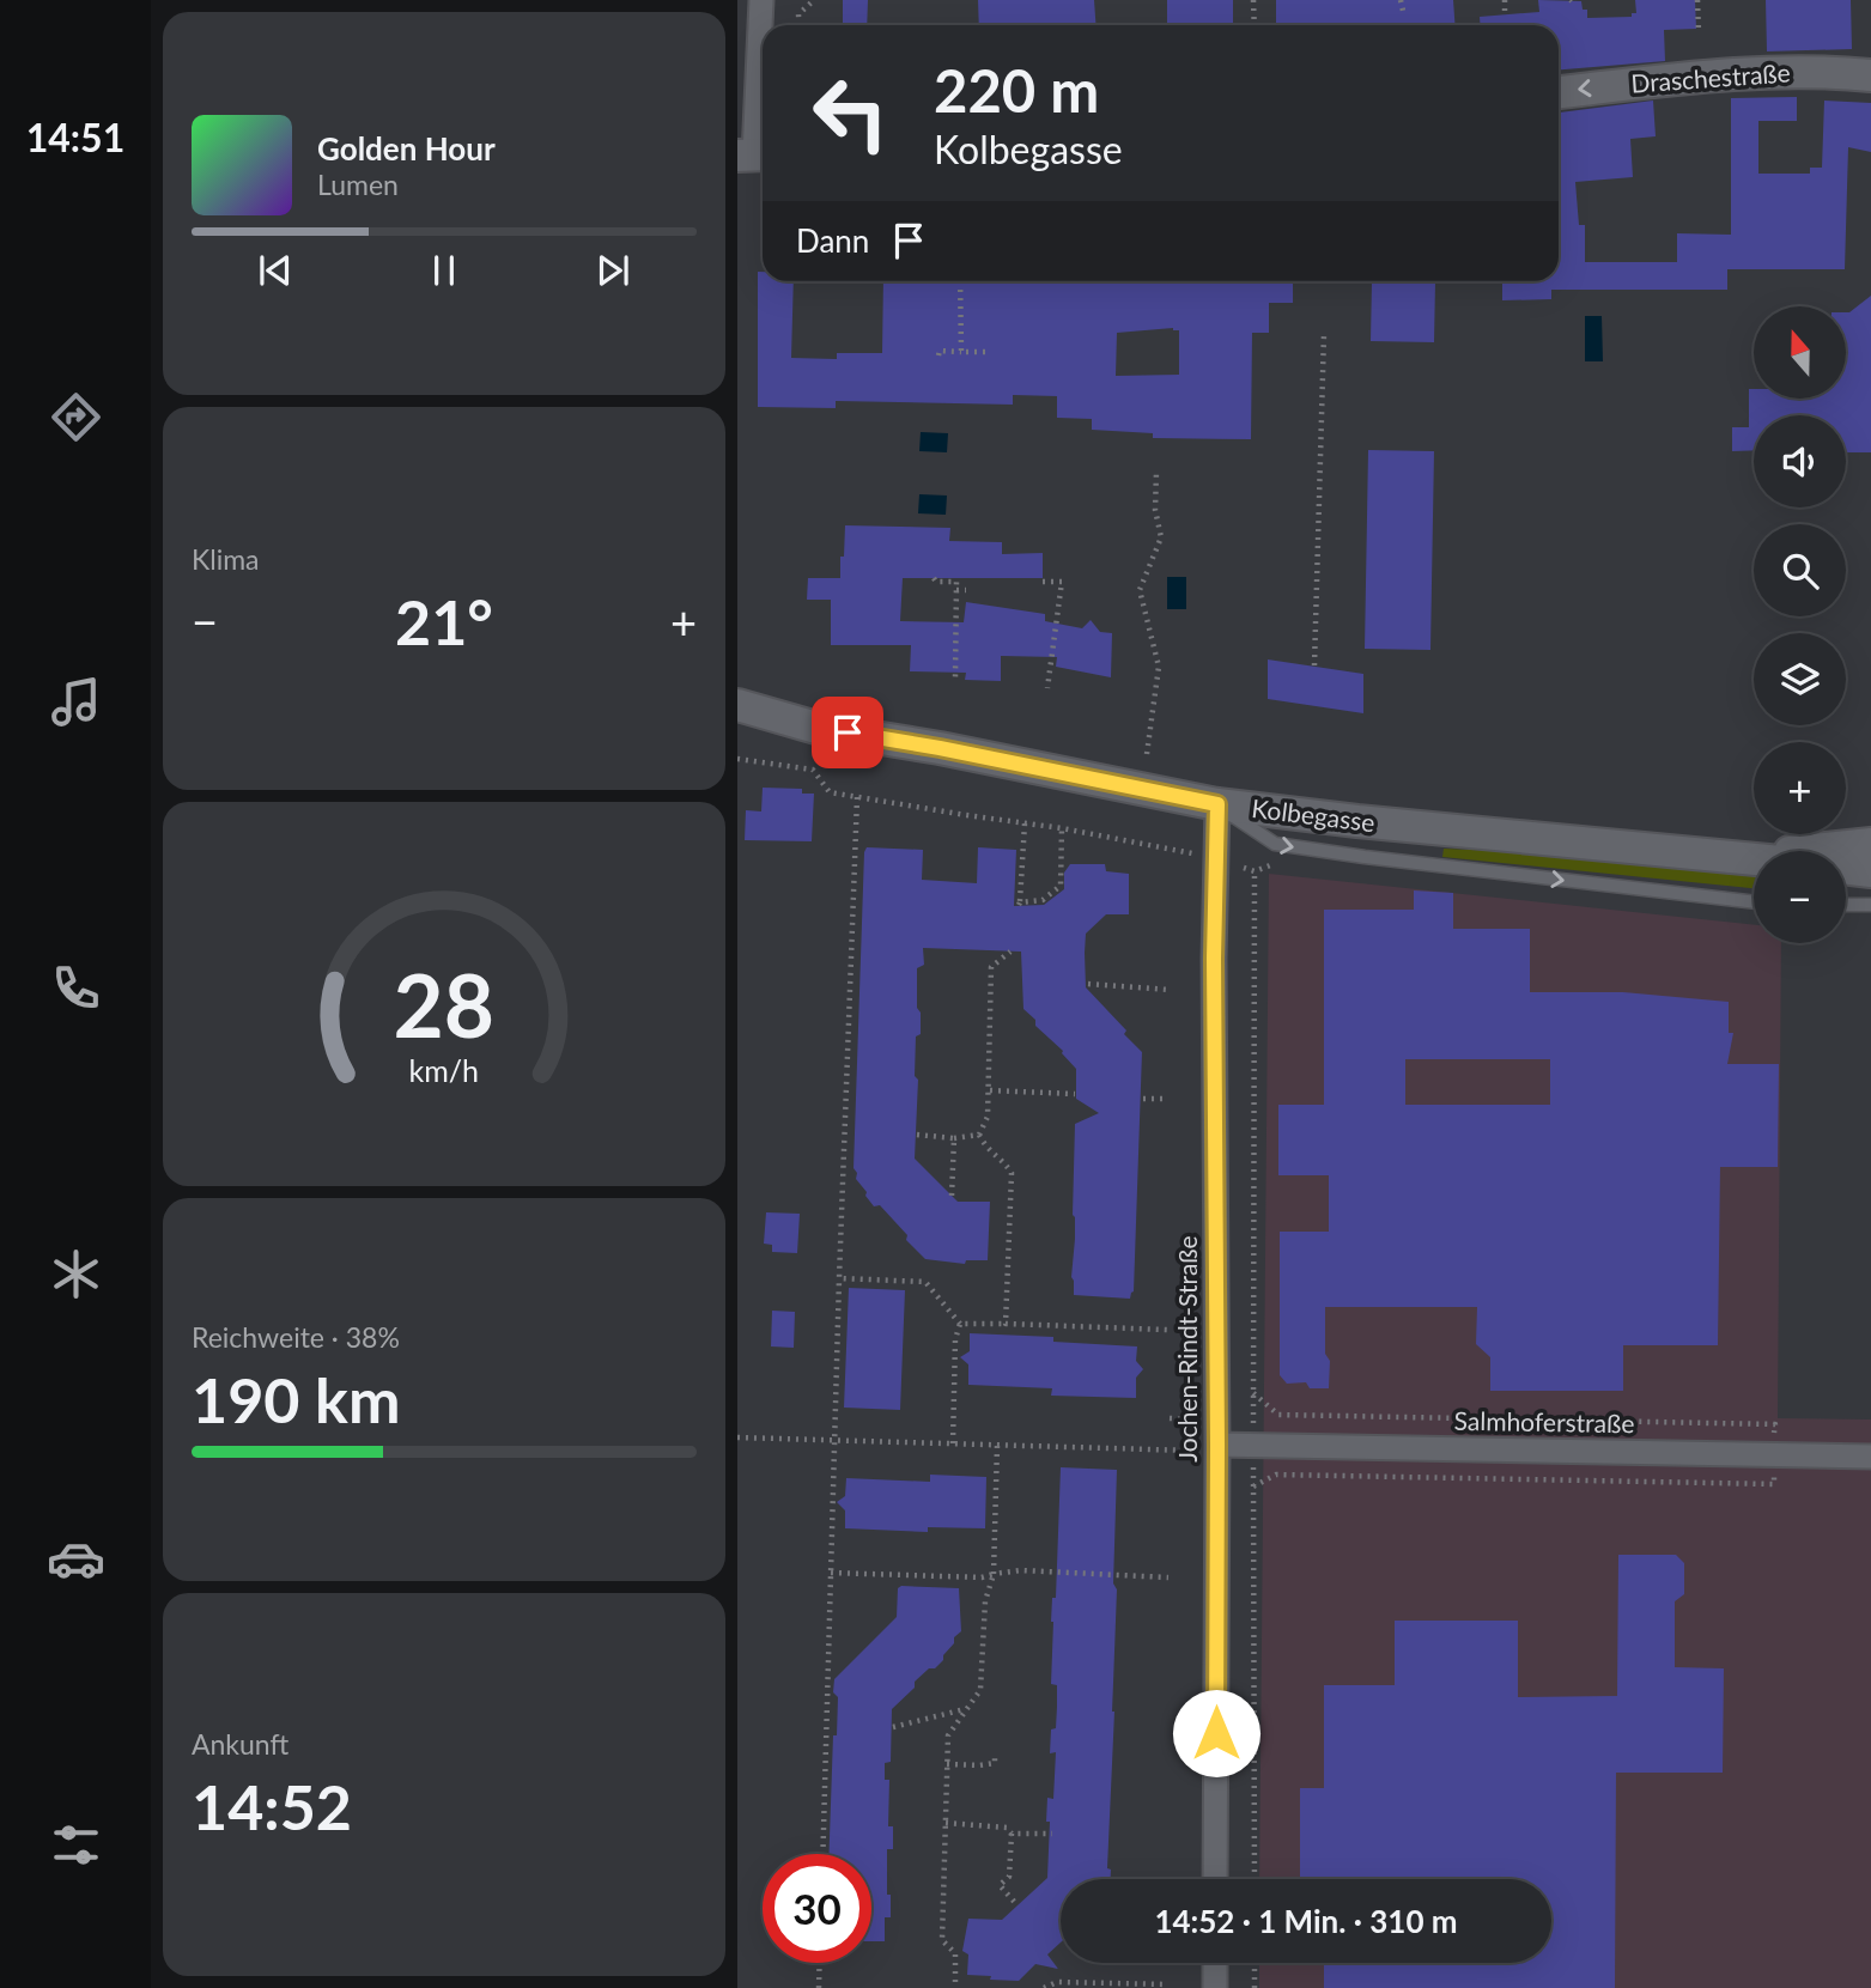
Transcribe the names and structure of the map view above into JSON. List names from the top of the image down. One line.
{"streets":{"main road":["Draschestraße","Kolbegasse"],"street":["Jochen-Rindt-Straße","Salmhoferstraße"]},"crossings":[["Kolbegasse","Jochen-Rindt-Straße"],["Jochen-Rindt-Straße","Salmhoferstraße"]],"one_way":["Draschestraße"],"north":"top","page":{"tabs":"14:51","turn":["220 m","Kolbegasse"],"song":["Golden Hour","Lumen"],"then":"Dann","map_buttons":["+","−"],"tile":["Klima",["Reichweite · 38%","190 km"],["Ankunft","14:52"]],"heat":["−","21°","+"],"limit":"30","trip":"14:52 · 1 Min. · 310 m","gauge":["28","km/h"]}}
